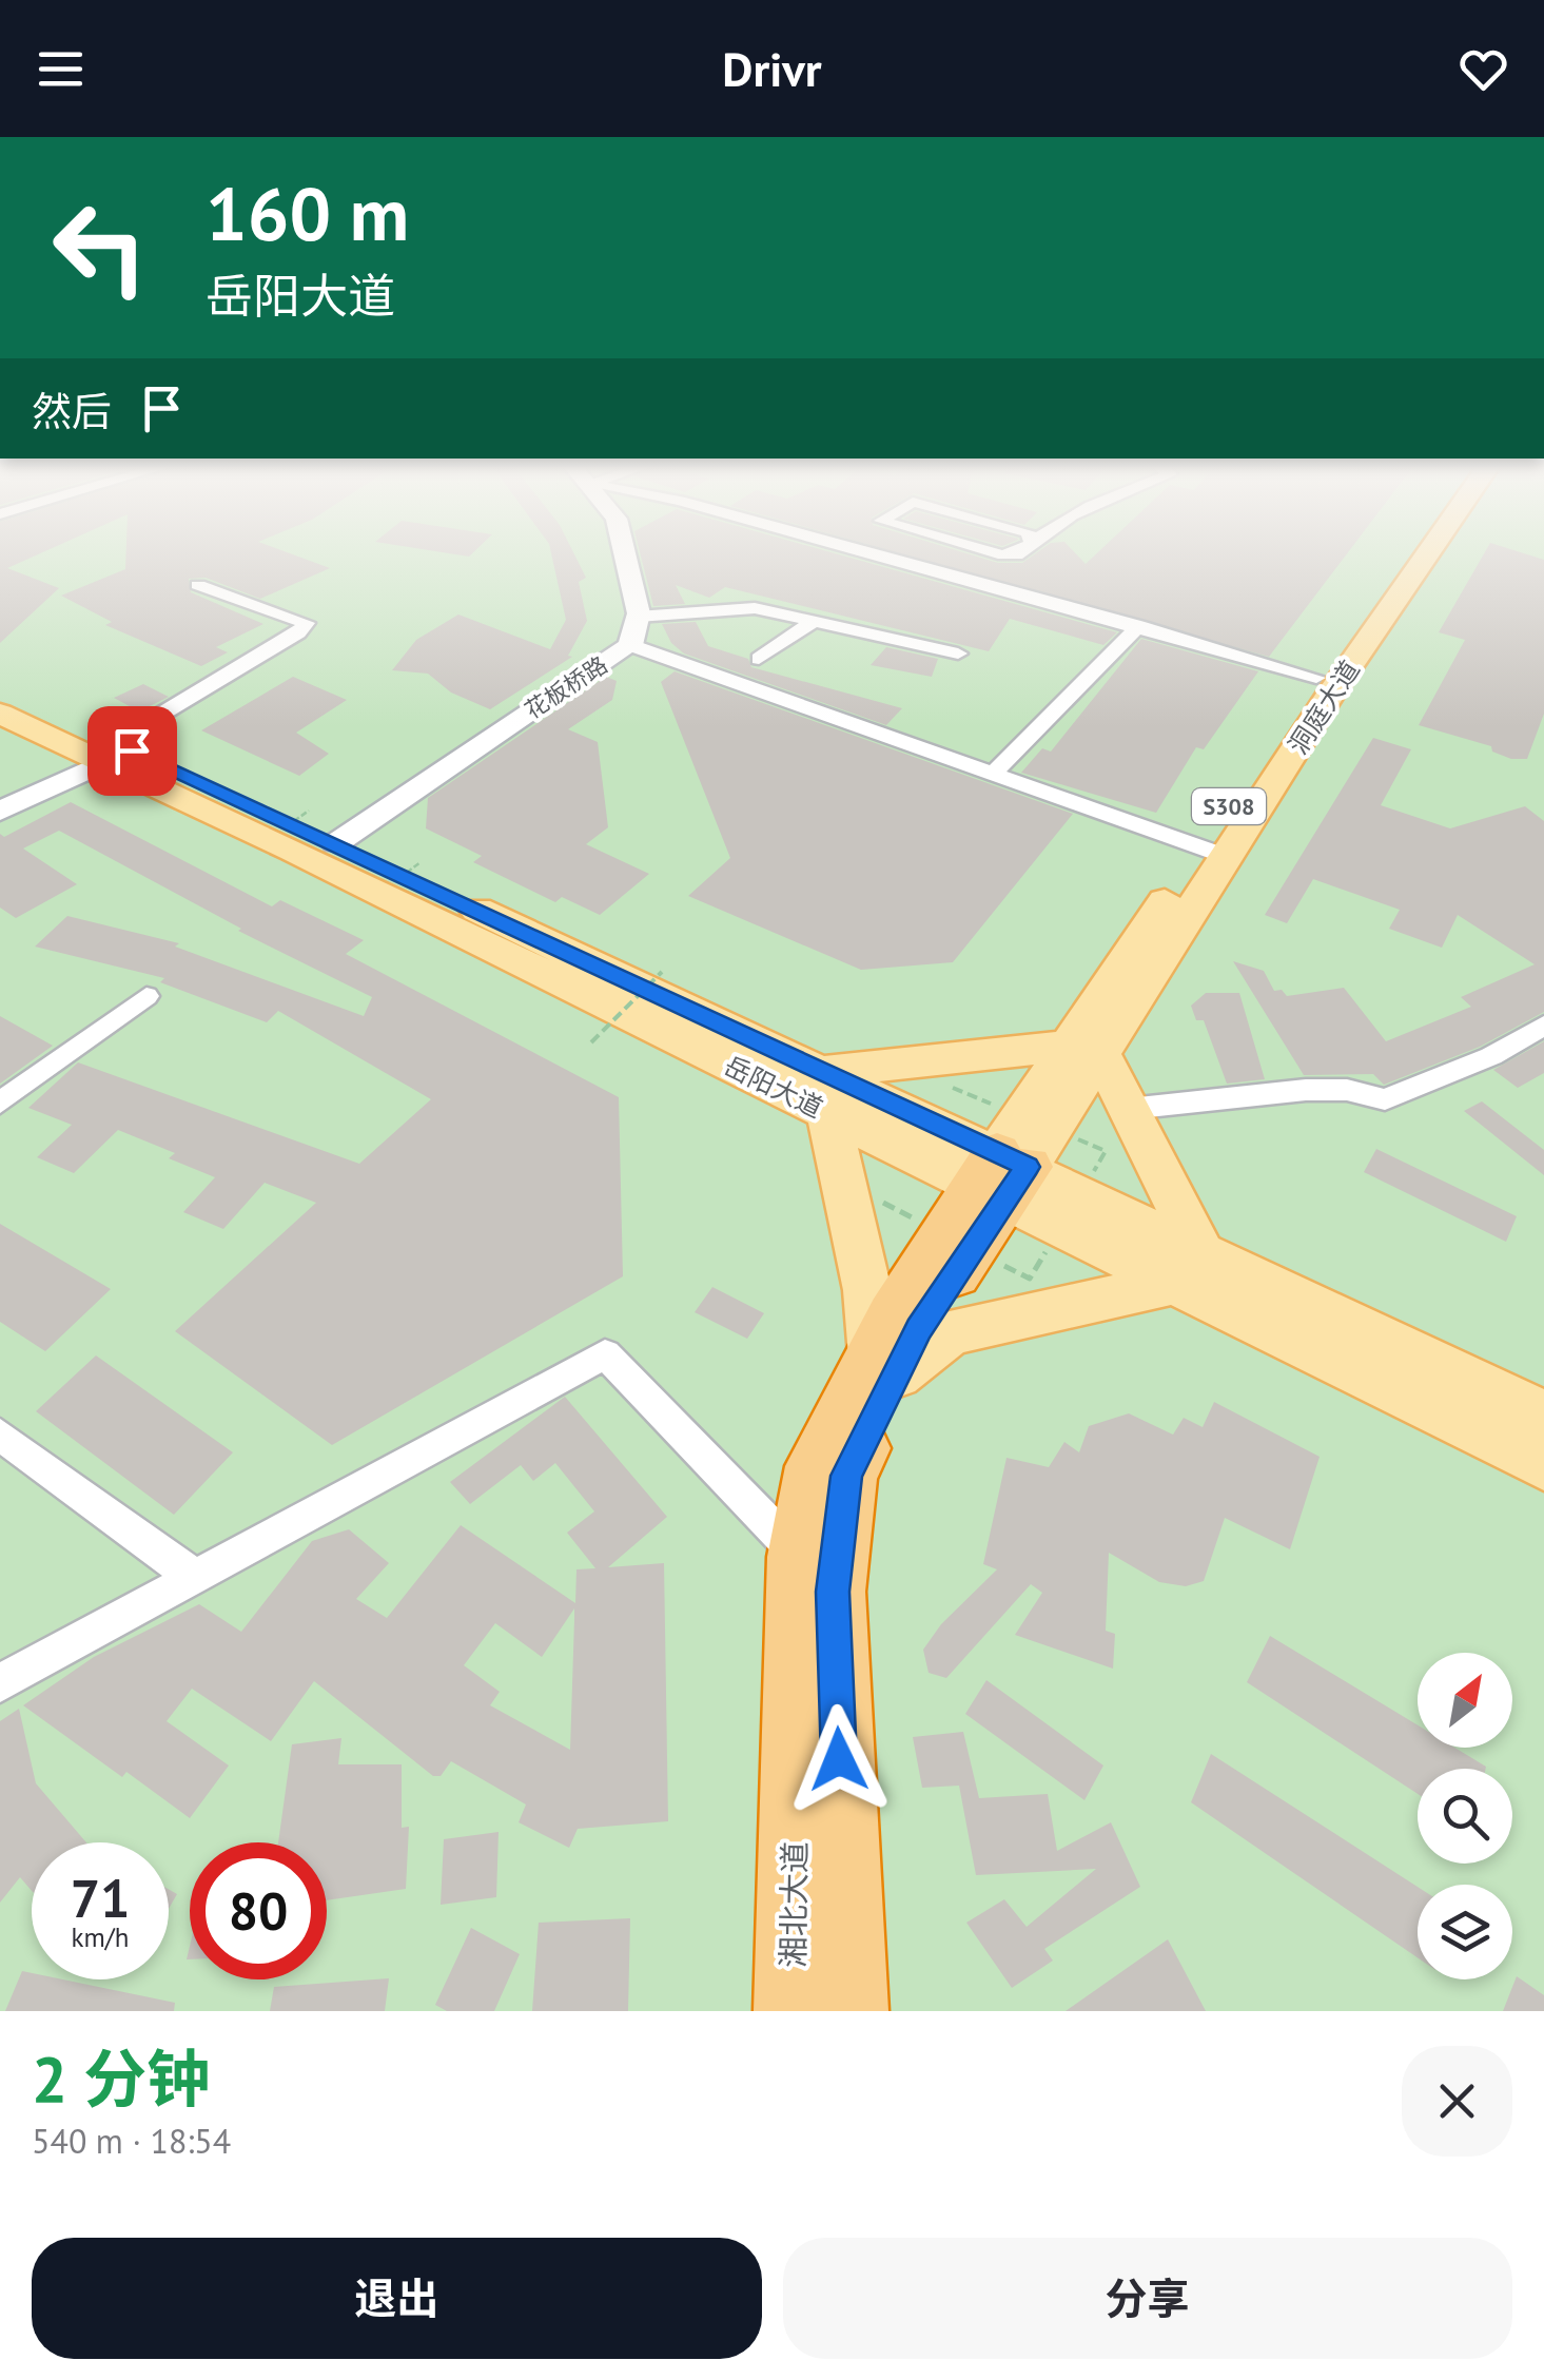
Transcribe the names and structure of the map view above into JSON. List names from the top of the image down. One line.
{"streets":{"highway":["S308","湘北大道"],"main road":["洞庭大道","岳阳大道"],"street":["花板桥路"]},"crossings":[["花板桥路","岳阳大道"],["洞庭大道","岳阳大道"],["洞庭大道","湘北大道"],["岳阳大道","湘北大道"]],"north":"top right","page":{"header":"Drivr","turn":["160 m","岳阳大道"],"then":"然后","speed":"71 km/h","limit":"80","heading":["2 分钟","540 m · 18:54"],"buttons":["退出","分享"]}}
